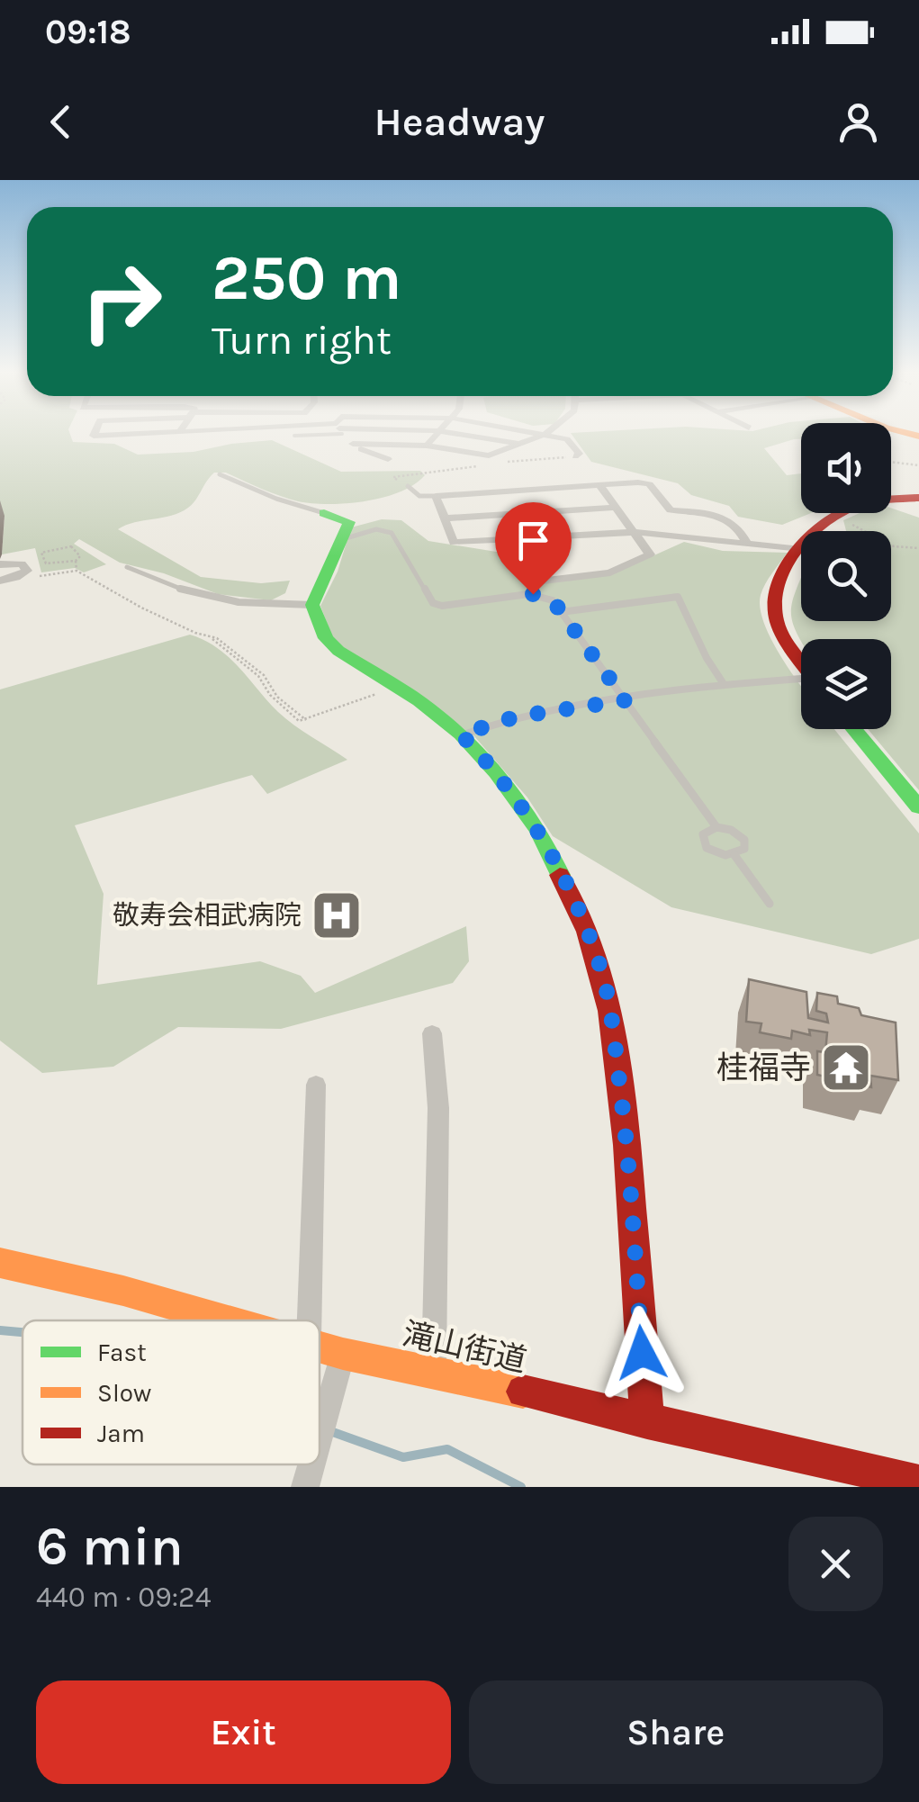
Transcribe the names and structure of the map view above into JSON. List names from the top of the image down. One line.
{"streets":{"main road":["滝山街道"]},"places":{"hospital":["敬寿会相武病院"],"temple":["桂福寺"]},"legend":["Fast","Slow","Jam"],"page":{"status":"09:18","header":"Headway","turn":["250 m","Turn right"],"heading":["6 min","440 m · 09:24"],"buttons":["Exit","Share"]}}
